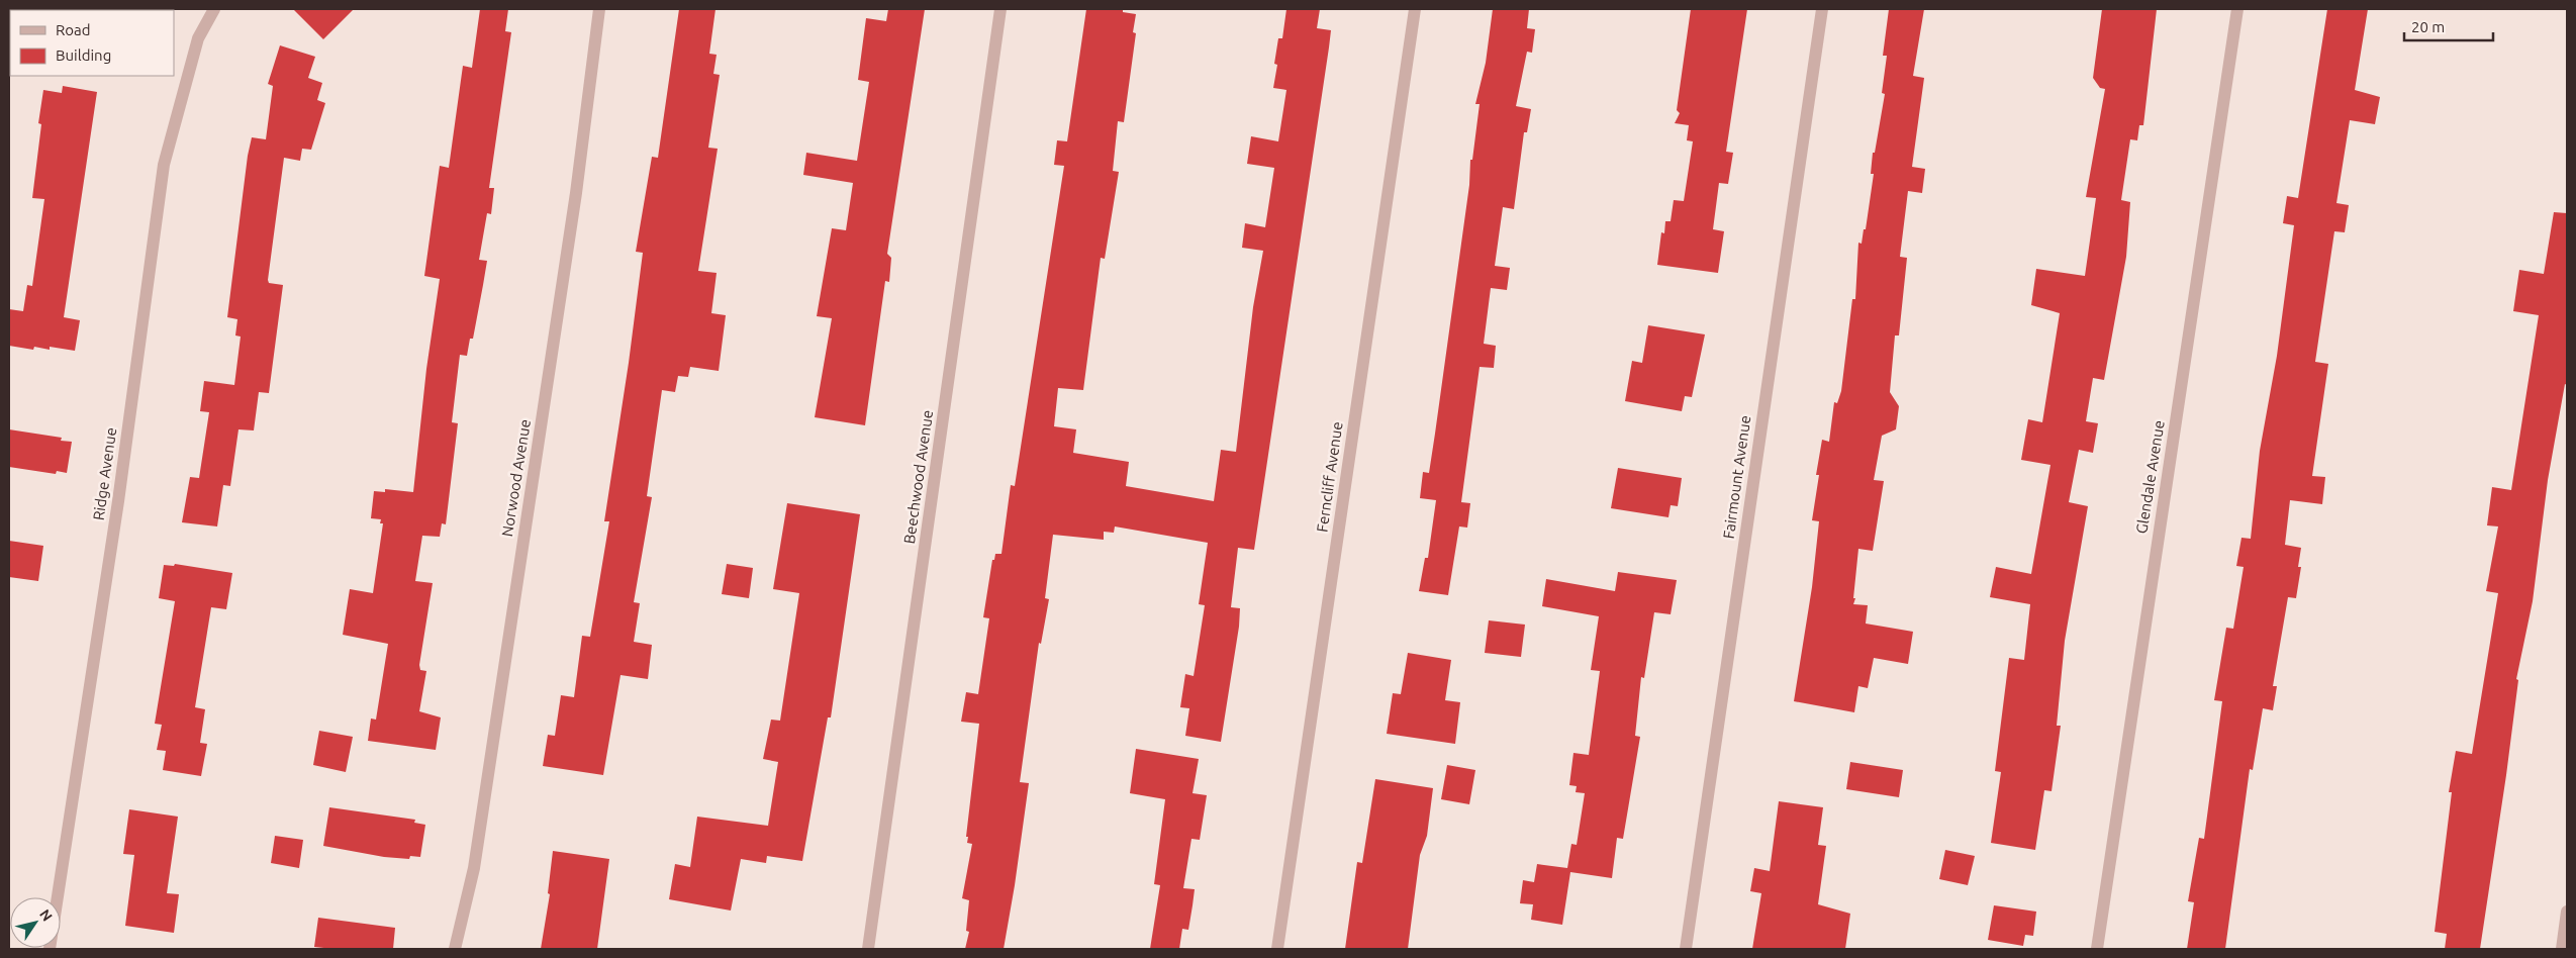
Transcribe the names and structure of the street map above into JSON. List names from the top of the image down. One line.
{"streets":{"street":["Ridge Avenue","Beechwood Avenue","Ferncliff Avenue","Fairmount Avenue","Glendale Avenue","Norwood Avenue"]},"legend":["Road","Building"],"scale_bar":"20 m","north":"top right"}
